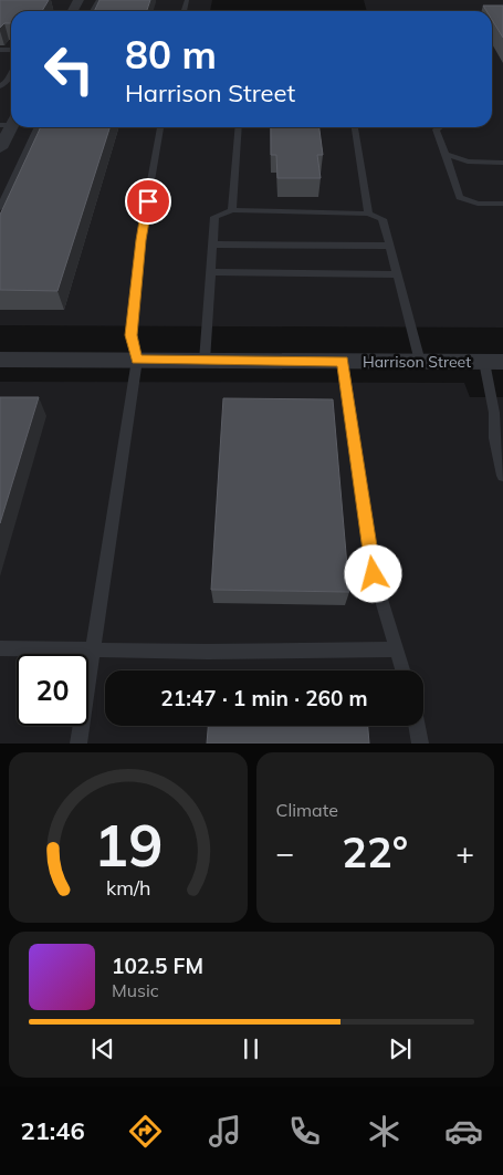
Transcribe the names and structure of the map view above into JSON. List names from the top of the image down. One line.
{"streets":{"street":["Harrison Street"]},"page":{"turn":["80 m","Harrison Street"],"limit":"20","trip":"21:47 · 1 min · 260 m","tile":"Climate","heat":["−","22°","+"],"song":["102.5 FM","Music"],"tabs":"21:46","gauge":["19","km/h"]}}
